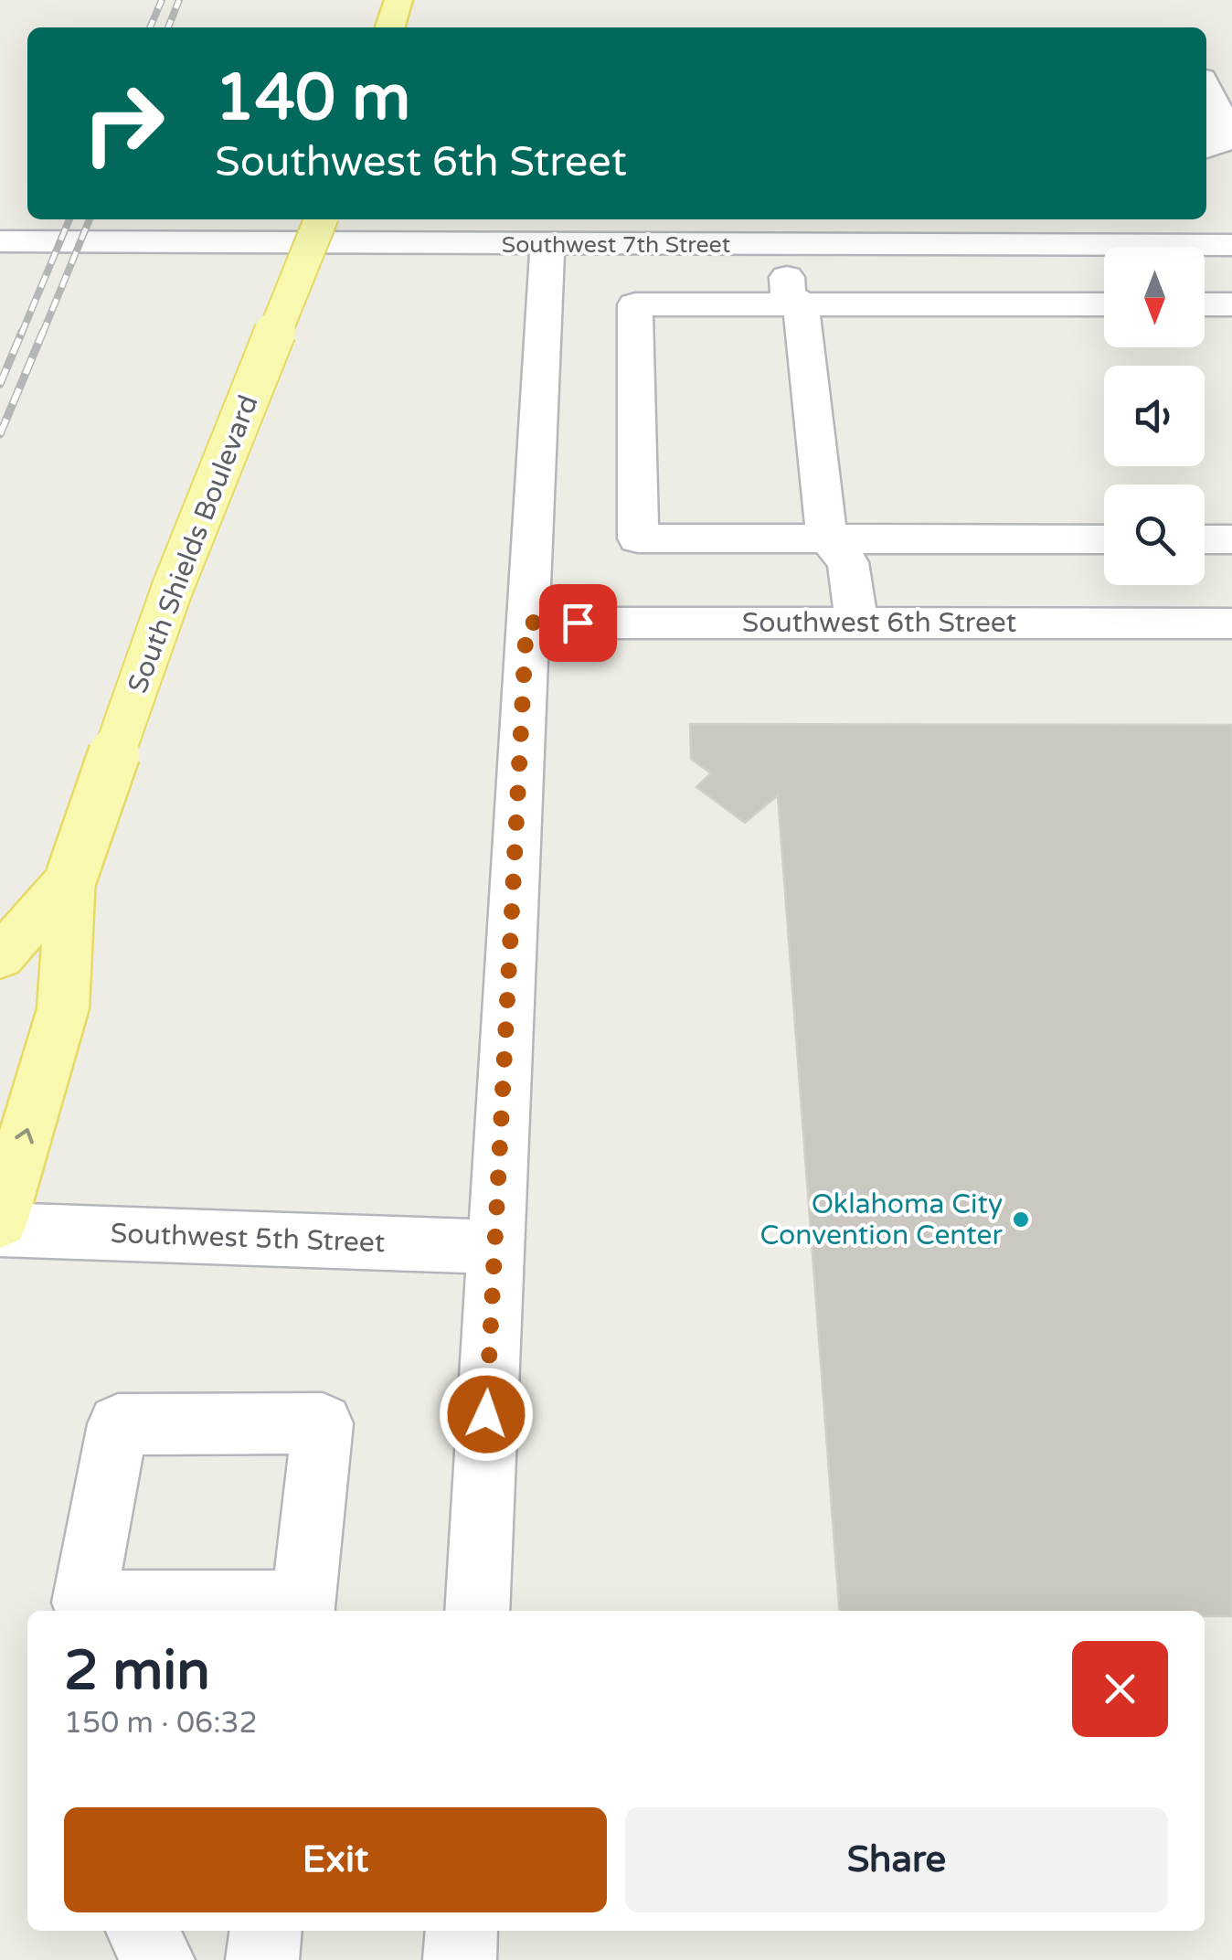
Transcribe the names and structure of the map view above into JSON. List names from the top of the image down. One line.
{"streets":{"main road":["South Shields Boulevard"],"street":["Southwest 7th Street","Southwest 6th Street","Southwest 5th Street"]},"places":["Oklahoma City Convention Center"],"north":"bottom","page":{"turn":["140 m","Southwest 6th Street"],"heading":["2 min","150 m · 06:32"],"buttons":["Exit","Share"]}}
